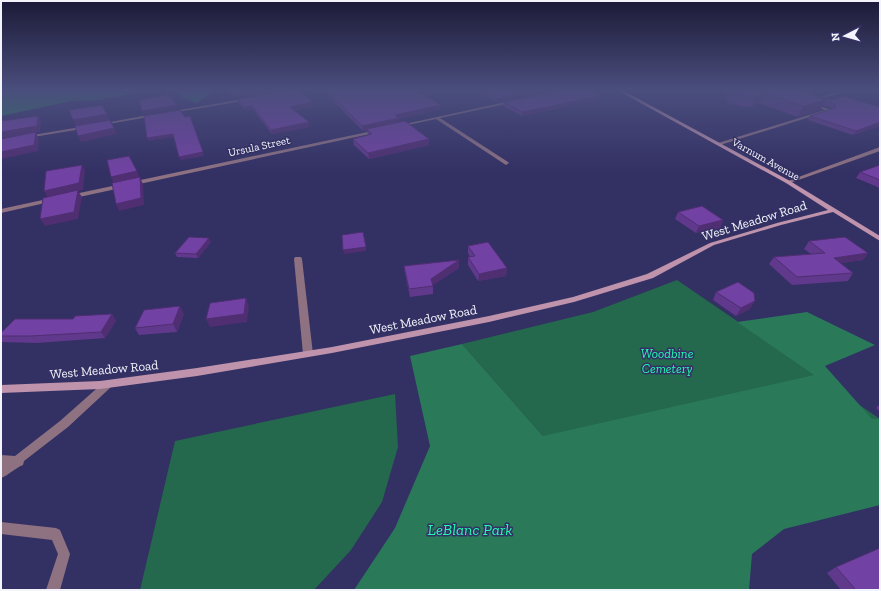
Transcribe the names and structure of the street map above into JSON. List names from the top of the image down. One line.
{"streets":{"street":["Ursula Street","Varnum Avenue","West Meadow Road"]},"crossings":[["Varnum Avenue","West Meadow Road"]],"parks":["Woodbine Cemetery","LeBlanc Park"],"north":"left"}
